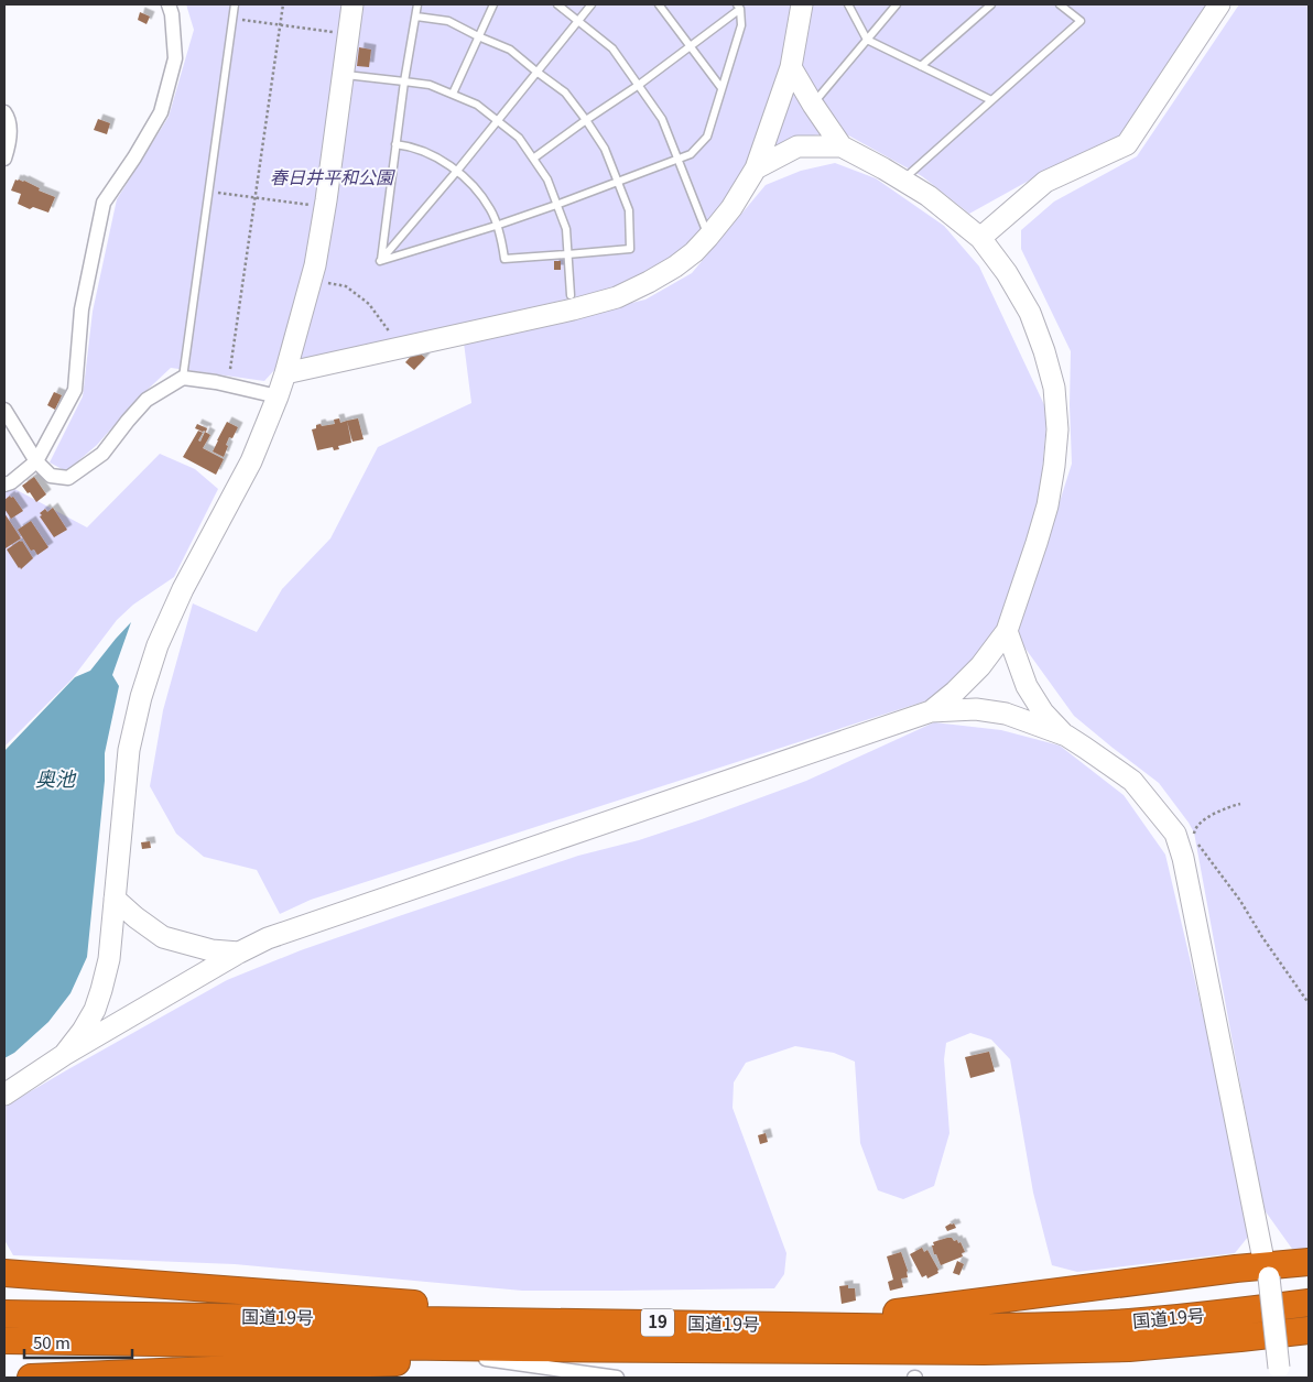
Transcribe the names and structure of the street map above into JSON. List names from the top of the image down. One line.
{"streets":{"highway":["国道19号","19"]},"water":["奥池"],"parks":["春日井平和公園"],"scale_bar":"50 m"}
